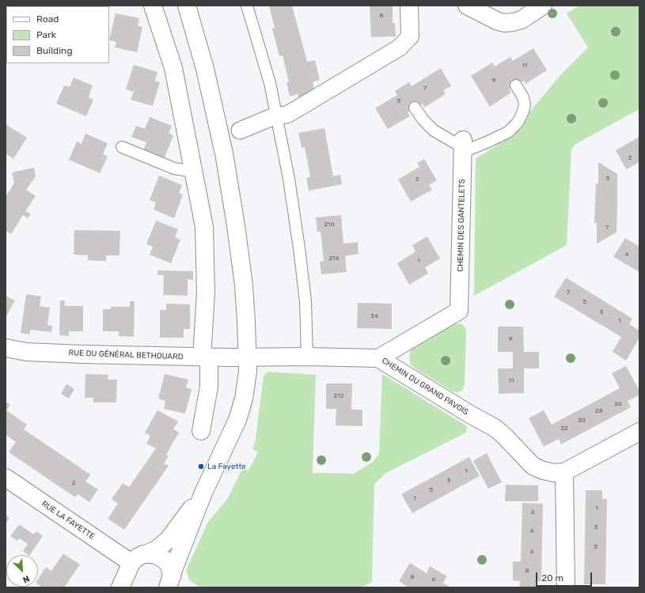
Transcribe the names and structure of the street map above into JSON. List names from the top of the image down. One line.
{"streets":{"street":["CHEMIN DES GANTELETS","RUE DU GÉNÉRAL BETHOUARD","CHEMIN DU GRAND PAVOIS","RUE LA FAYETTE"]},"crossings":[["CHEMIN DES GANTELETS","CHEMIN DU GRAND PAVOIS"],["RUE DU GÉNÉRAL BETHOUARD","CHEMIN DU GRAND PAVOIS"]],"places":["La Fayette"],"house_numbers":["8","11","9","7","5","3","5","3","216","7","4","214","1","7","5","3","34","1","9","11","212","26","28","30","32","1","3","2","5","7","1","2","3","4","5","6","8","8","6"],"legend":["Road","Park","Building"],"scale_bar":"20 m","north":"bottom right"}
